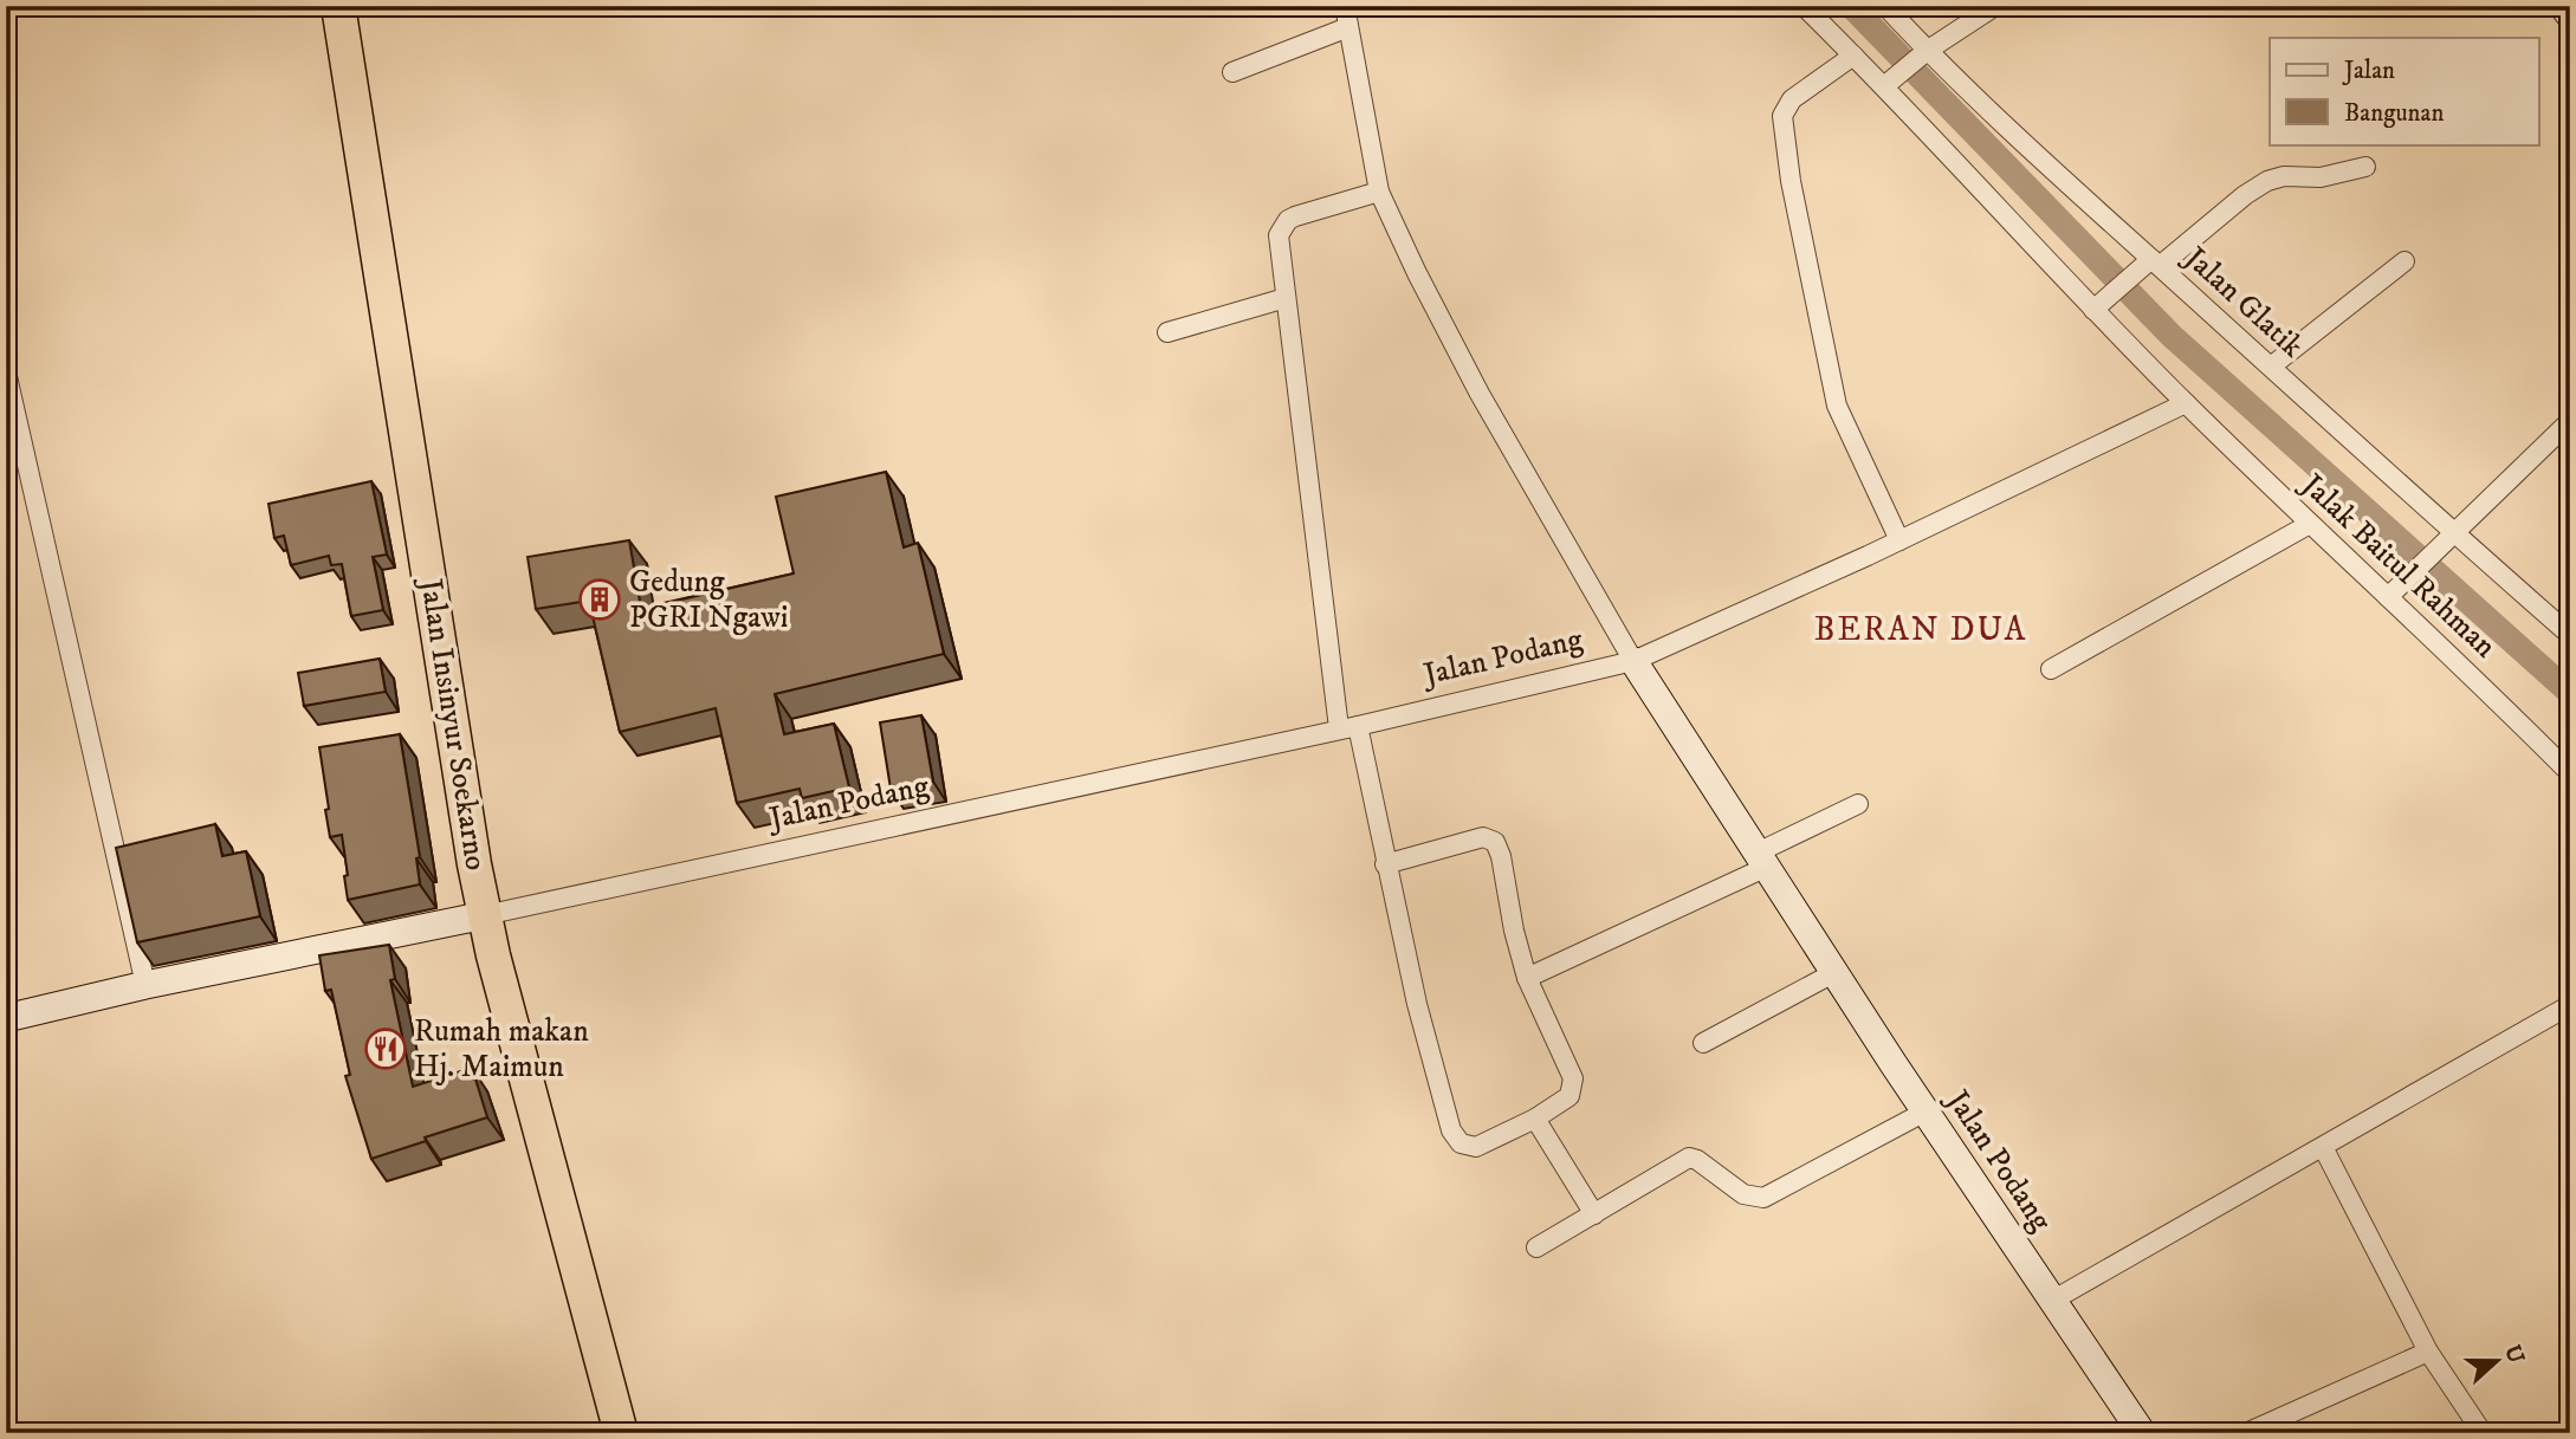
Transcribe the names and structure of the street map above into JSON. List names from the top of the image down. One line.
{"streets":{"highway":["Jalan Insinyur Soekarno"],"street":["Jalan Glatik","Jalak Baitul Rahman","Jalan Podang"]},"crossings":[["Jalan Podang","Jalan Insinyur Soekarno"]],"districts":["BERAN DUA"],"places":{"building":["Gedung PGRI Ngawi"],"restaurant":["Rumah makan Hj. Maimun"]},"legend":["Jalan","Bangunan"],"north":"right"}
